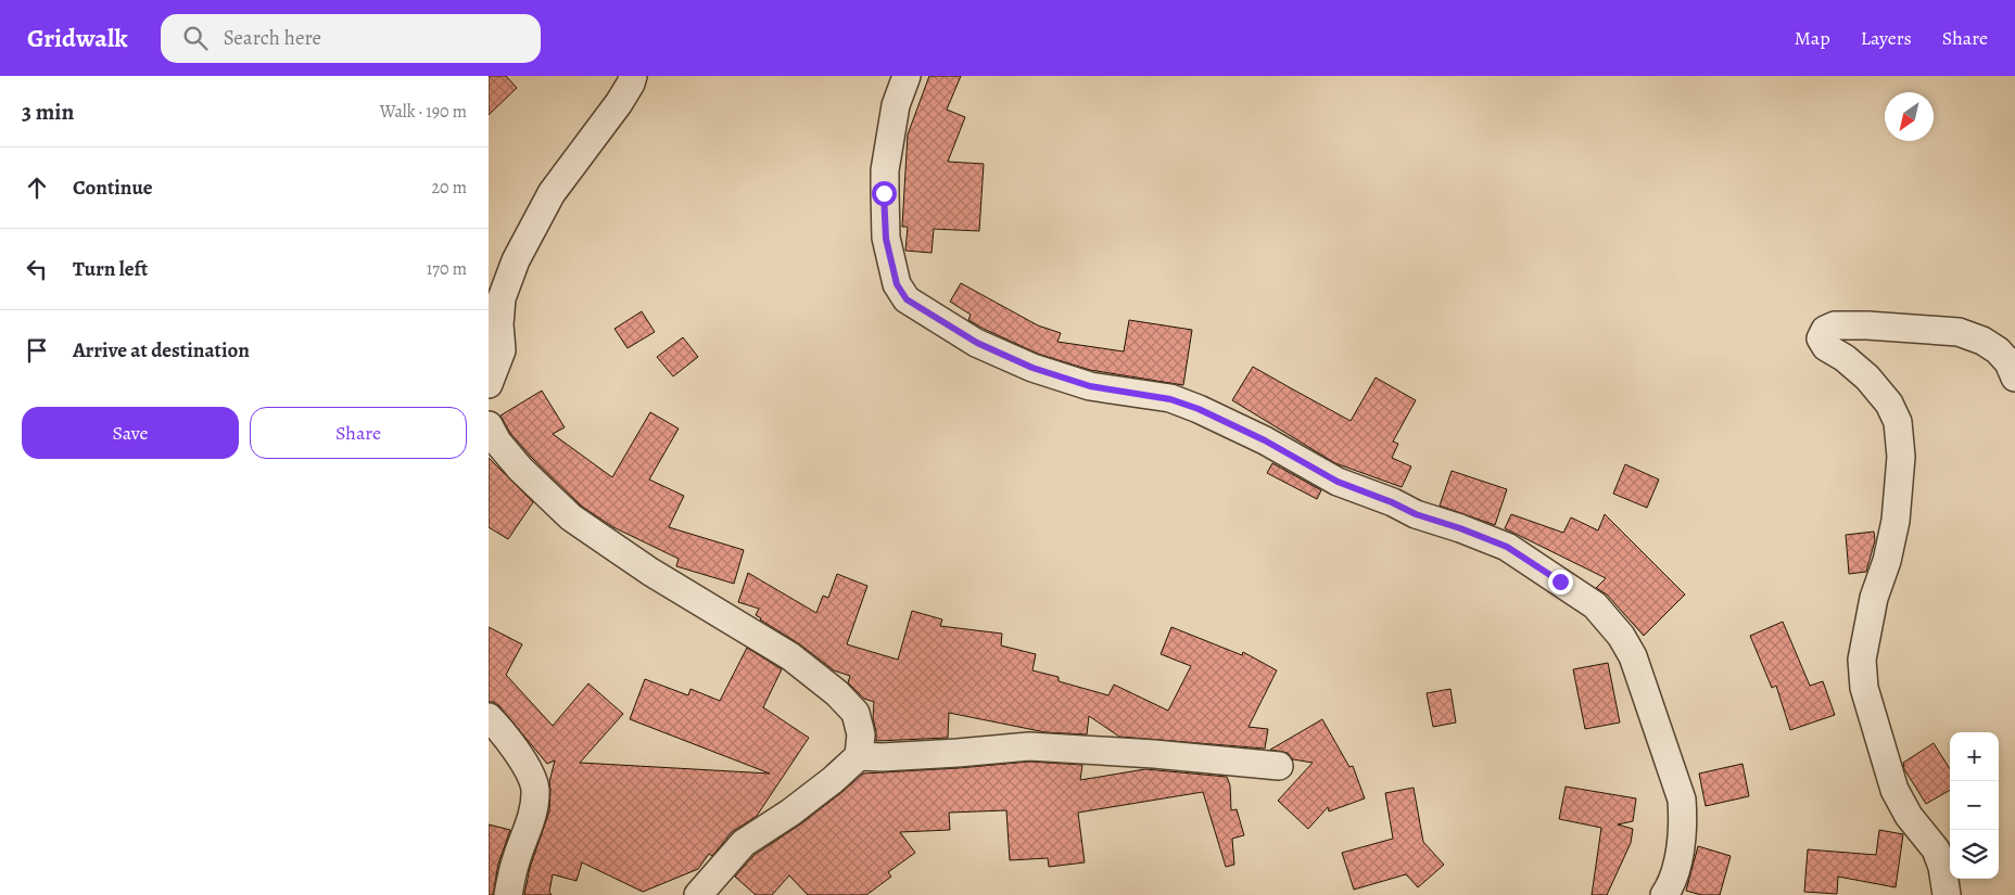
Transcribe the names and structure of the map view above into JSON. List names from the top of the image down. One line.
{"north":"bottom left","page":{"header":"Gridwalk","search":"Search here","nav":["Map","Layers","Share"],"heading":["3 min","Walk · 190 m"],"list":[["Continue","20 m"],["Turn left","170 m"],"Arrive at destination"],"buttons":["Save","Share"],"map_buttons":["+","−"]}}
